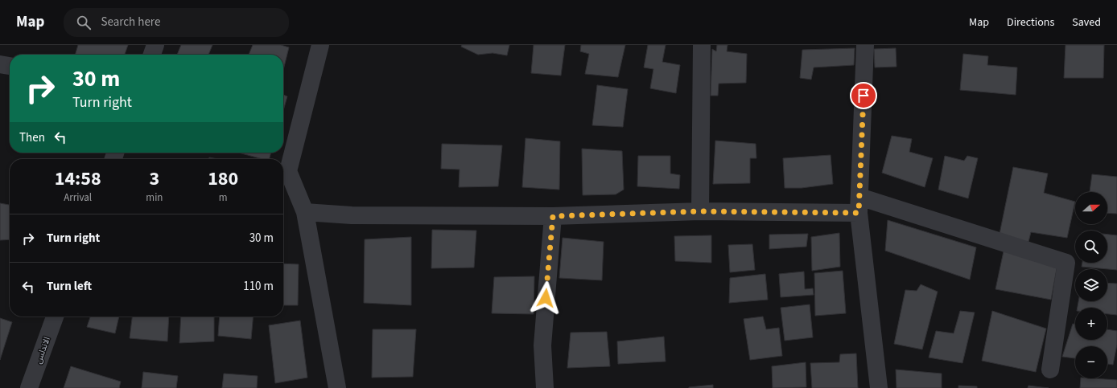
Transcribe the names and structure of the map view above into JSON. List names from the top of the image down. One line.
{"streets":{"street":["الاندلس"]},"north":"right","page":{"header":"Map","search":"Search here","nav":["Map","Directions","Saved"],"turn":["30 m","Turn right"],"then":"Then","eta":["14:58","Arrival","3","min","180","m"],"map_buttons":["+","−"],"list":[{"name":"Turn right","value":"30 m"},{"name":"Turn left","value":"110 m"}]}}
